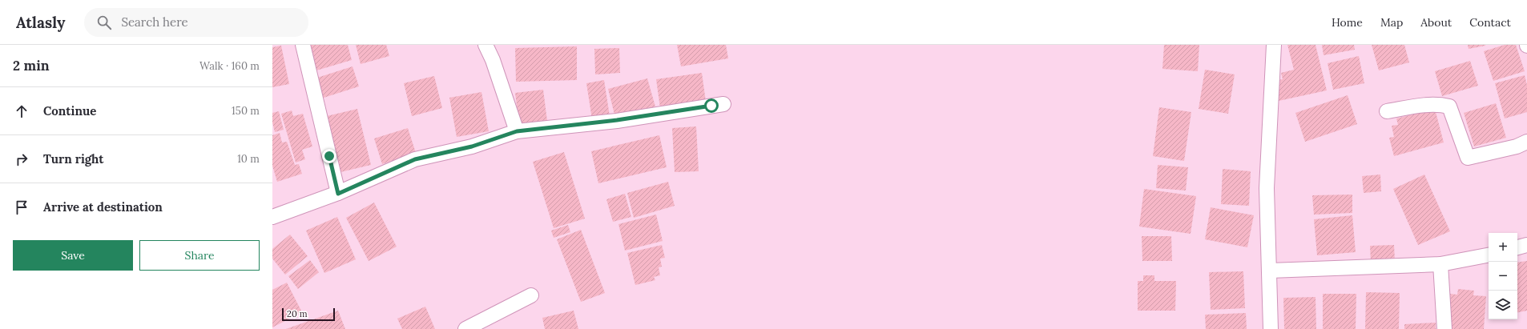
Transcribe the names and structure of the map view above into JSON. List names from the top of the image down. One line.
{"scale_bar":"20 m","page":{"header":"Atlasly","search":"Search here","nav":["Home","Map","About","Contact"],"heading":["2 min","Walk · 160 m"],"list":[["Continue","150 m"],["Turn right","10 m"],"Arrive at destination"],"buttons":["Save","Share"],"map_buttons":["+","−"],"scale":"20 m"}}
